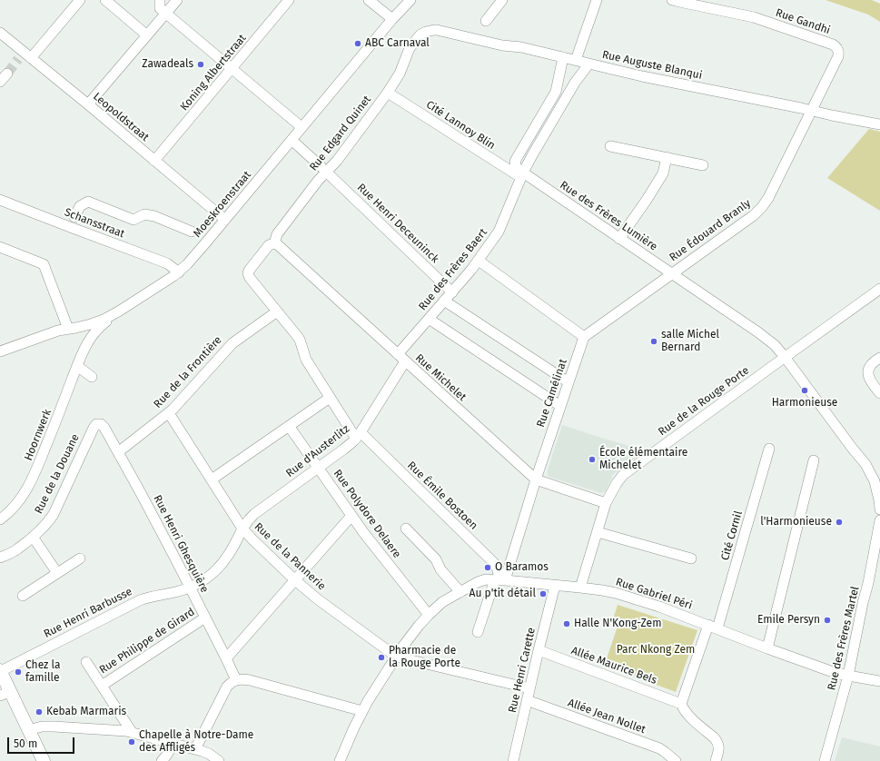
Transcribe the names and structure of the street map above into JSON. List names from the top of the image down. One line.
{"streets":{"street":["Rue Gandhi","Rue Auguste Blanqui","Koning Albertstraat","Leopoldstraat","Cité Lannoy Blin","Rue Edgard Quinet","Moeskroenstraat","Rue des Frères Lumière","Schansstraat","Rue Henri Deceuninck","Rue Édouard Branly","Rue des Frères Baert","Rue de la Frontière","Rue Michelet","Rue Camélinat","Rue de la Rouge Porte","Hoornwerk","Rue d'Austerlitz","Rue de la Douane","Rue Émile Bostoen","Rue Polydore Delaere","Cité Cornil","Rue Henri Ghesquière","Rue de la Pannerie","Rue Gabriel Péri","Rue Henri Barbusse","Rue des Frères Martel","Rue Philippe de Girard","Allée Maurice Bels","Rue Henri Carette","Allée Jean Nollet"]},"crossings":[["Rue Gandhi","Rue Auguste Blanqui"],["Rue Gandhi","Rue Édouard Branly"],["Rue Auguste Blanqui","Rue Edgard Quinet"],["Rue Auguste Blanqui","Rue Édouard Branly"],["Rue Auguste Blanqui","Rue des Frères Baert"],["Koning Albertstraat","Leopoldstraat"],["Leopoldstraat","Moeskroenstraat"],["Cité Lannoy Blin","Rue Edgard Quinet"],["Cité Lannoy Blin","Rue des Frères Lumière"],["Cité Lannoy Blin","Rue des Frères Baert"],["Rue Edgard Quinet","Rue Henri Deceuninck"],["Rue Edgard Quinet","Rue Michelet"],["Rue Edgard Quinet","Rue Émile Bostoen"],["Moeskroenstraat","Schansstraat"],["Moeskroenstraat","Rue Henri Deceuninck"],["Moeskroenstraat","Hoornwerk"],["Rue des Frères Lumière","Rue Édouard Branly"],["Rue des Frères Lumière","Rue des Frères Baert"],["Rue des Frères Lumière","Rue de la Rouge Porte"],["Rue Henri Deceuninck","Rue des Frères Baert"],["Rue Édouard Branly","Rue Camélinat"],["Rue des Frères Baert","Rue Michelet"],["Rue des Frères Baert","Rue d'Austerlitz"],["Rue de la Frontière","Rue Émile Bostoen"],["Rue de la Frontière","Rue Henri Ghesquière"],["Rue de la Frontière","Rue de la Pannerie"],["Rue Michelet","Rue Camélinat"],["Rue Michelet","Rue de la Rouge Porte"],["Rue Michelet","Rue d'Austerlitz"],["Rue Michelet","Rue Émile Bostoen"],["Rue Camélinat","Rue Émile Bostoen"],["Rue Camélinat","Rue Gabriel Péri"],["Rue de la Rouge Porte","Rue Gabriel Péri"],["Rue d'Austerlitz","Rue Émile Bostoen"],["Rue d'Austerlitz","Rue Polydore Delaere"],["Rue d'Austerlitz","Rue Henri Ghesquière"],["Rue d'Austerlitz","Rue de la Pannerie"],["Rue d'Austerlitz","Rue Henri Barbusse"],["Rue de la Douane","Rue Henri Ghesquière"],["Rue Émile Bostoen","Rue Gabriel Péri"],["Rue Polydore Delaere","Rue Gabriel Péri"],["Cité Cornil","Rue Gabriel Péri"],["Cité Cornil","Allée Maurice Bels"],["Rue Henri Ghesquière","Rue Henri Barbusse"],["Rue Henri Ghesquière","Rue Philippe de Girard"],["Rue de la Pannerie","Rue Gabriel Péri"],["Rue Gabriel Péri","Rue des Frères Martel"],["Rue Gabriel Péri","Rue Henri Carette"],["Allée Maurice Bels","Rue Henri Carette"],["Rue Henri Carette","Allée Jean Nollet"]],"parks":["Parc Nkong Zem"],"places":["ABC Carnaval","Zawadeals","salle Michel Bernard","Harmonieuse","École élémentaire Michelet","l'Harmonieuse","O Baramos","Au p'tit détail","Emile Persyn","Halle N'Kong-Zem","Pharmacie de la Rouge Porte","Chez la famille","Kebab Marmaris","Chapelle à Notre-Dame des Affligés"],"scale_bar":"50 m"}
